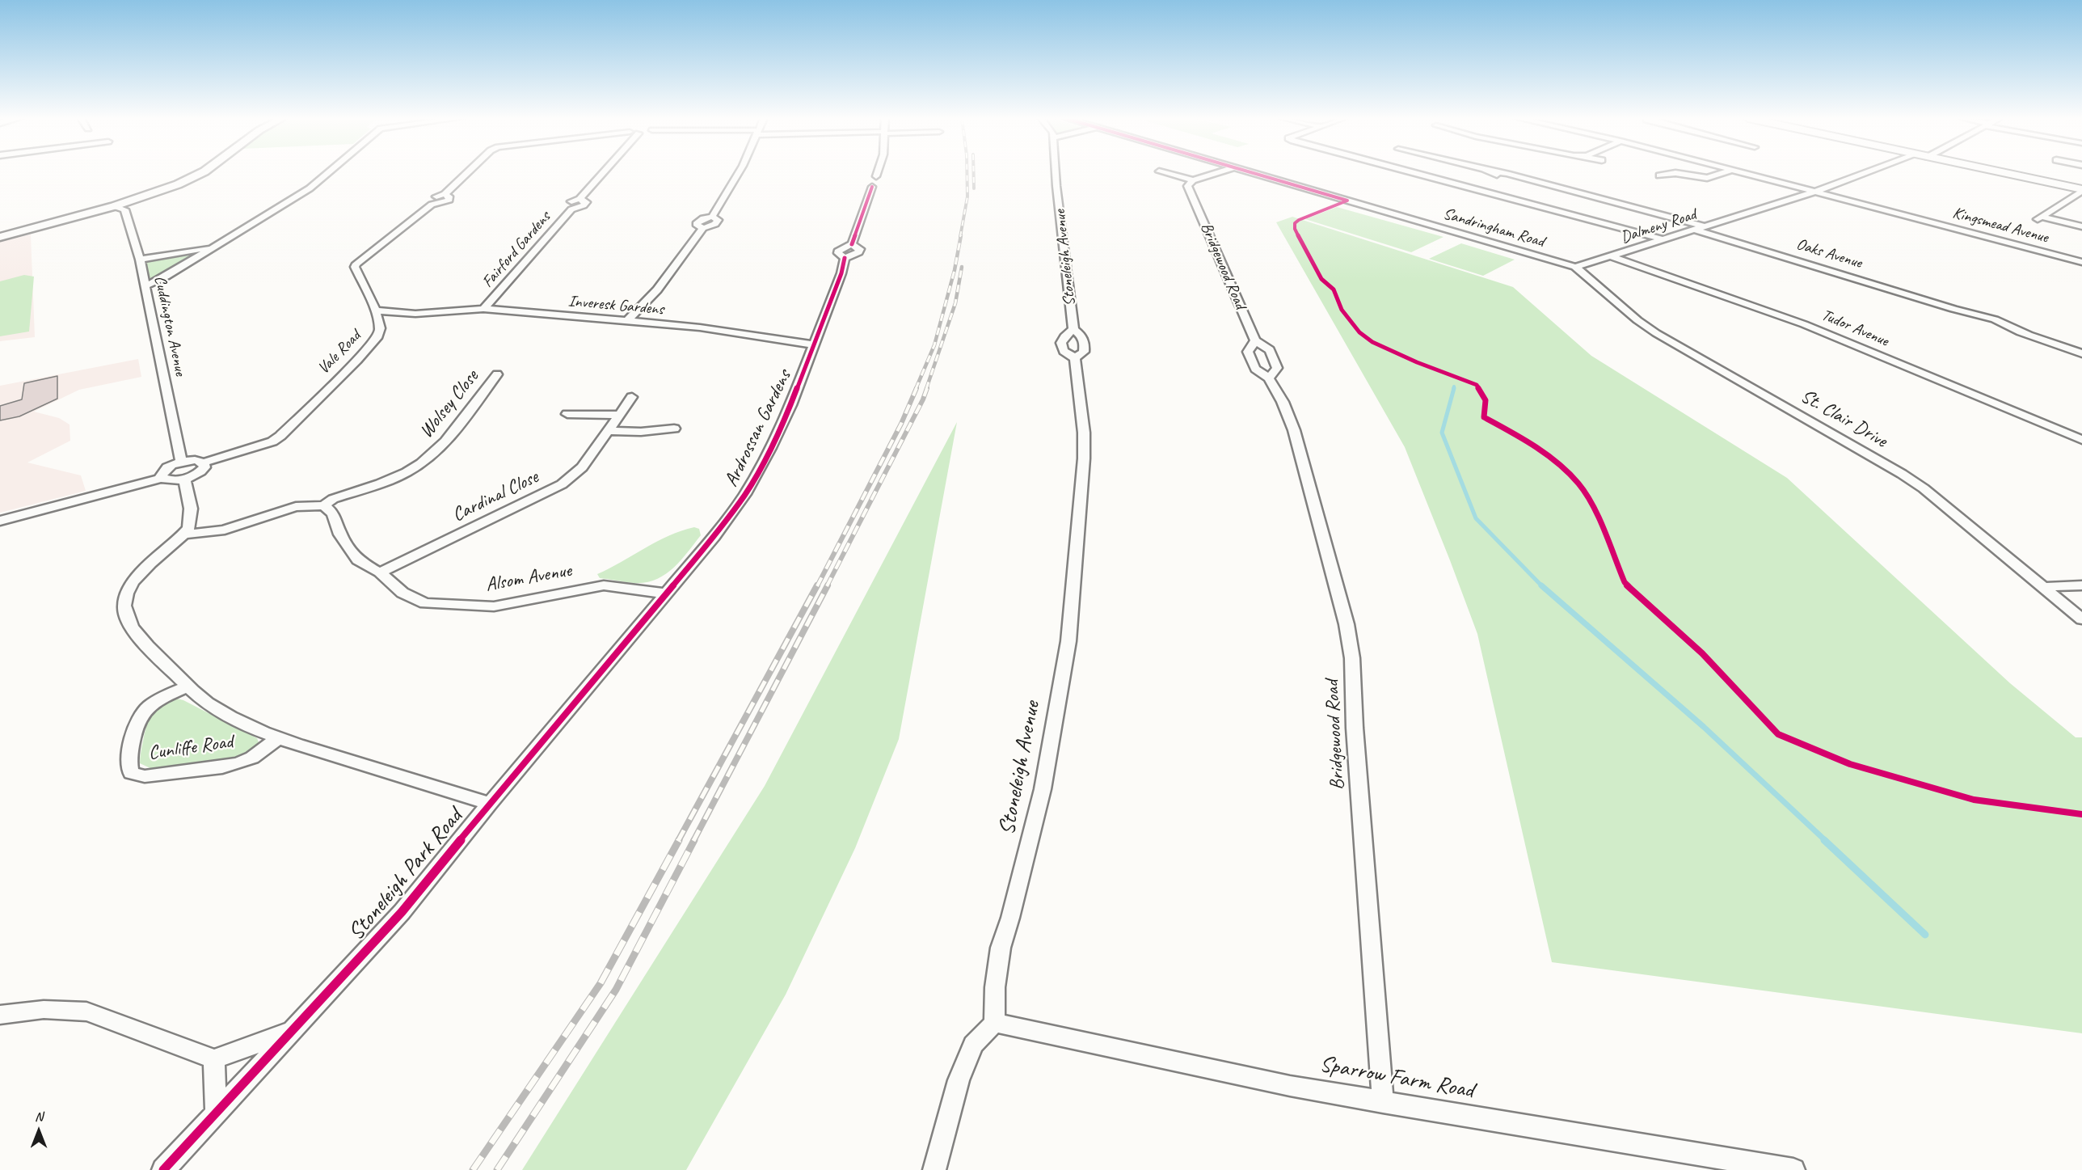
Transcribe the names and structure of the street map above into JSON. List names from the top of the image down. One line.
{"streets":{"street":["Kingsmead Avenue","Dalmeny Road","Sandringham Road","Fairford Gardens","Oaks Avenue","Stoneleigh Avenue","Bridgewood Road","Inveresk Gardens","Cuddington Avenue","Tudor Avenue","Vale Road","Wolsey Close","St. Clair Drive","Ardrossan Gardens","Cardinal Close","Alsom Avenue","Cunliffe Road","Stoneleigh Park Road","Sparrow Farm Road"]},"crossings":[["Kingsmead Avenue","Dalmeny Road"],["Dalmeny Road","Sandringham Road"],["Dalmeny Road","Oaks Avenue"],["Dalmeny Road","Tudor Avenue"],["Dalmeny Road","St. Clair Drive"],["Sandringham Road","St. Clair Drive"],["Fairford Gardens","Inveresk Gardens"],["Stoneleigh Avenue","Sparrow Farm Road"],["Bridgewood Road","Sparrow Farm Road"],["Inveresk Gardens","Vale Road"],["Inveresk Gardens","Ardrossan Gardens"],["Cuddington Avenue","Vale Road"],["Wolsey Close","Alsom Avenue"],["Ardrossan Gardens","Alsom Avenue"],["Ardrossan Gardens","Stoneleigh Park Road"],["Cardinal Close","Alsom Avenue"],["Alsom Avenue","Stoneleigh Park Road"],["Cunliffe Road","Stoneleigh Park Road"]],"north":"top"}
